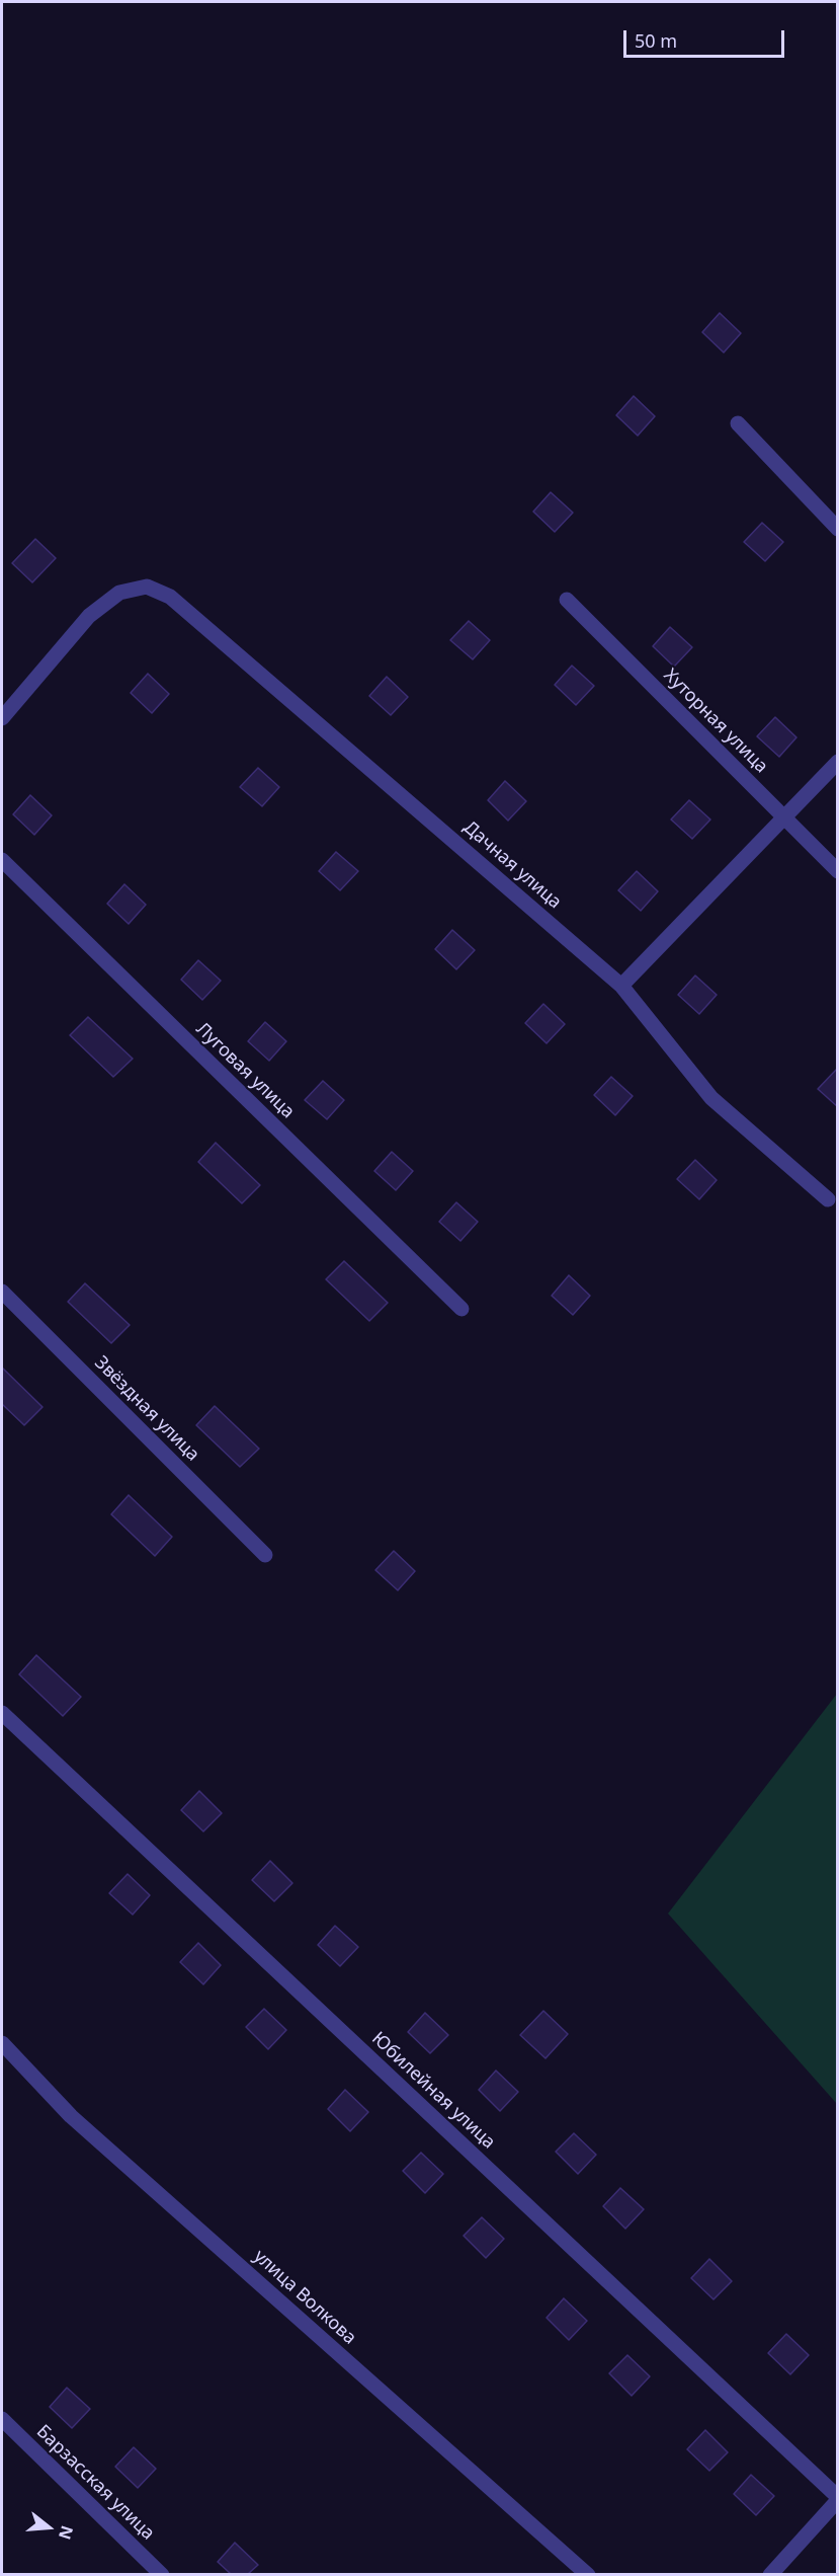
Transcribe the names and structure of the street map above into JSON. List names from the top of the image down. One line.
{"streets":{"street":["Хуторная улица","Дачная улица","Луговая улица","Звёздная улица","Юбилейная улица","улица Волкова","Барзасская улица"]},"scale_bar":"50 m","north":"right"}
